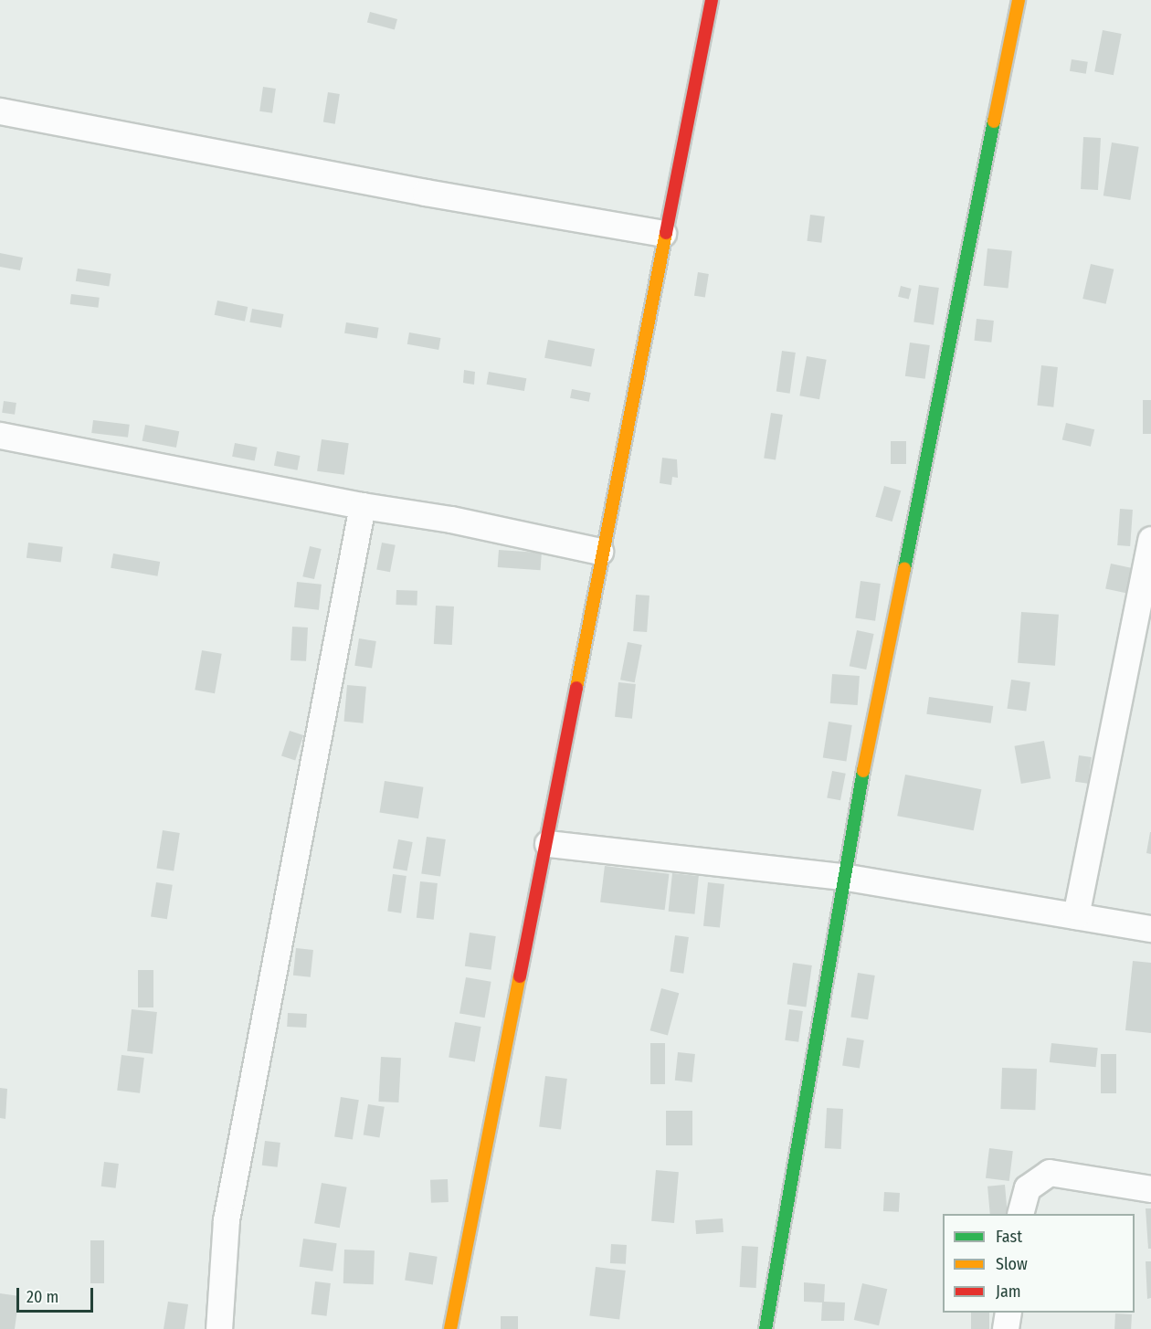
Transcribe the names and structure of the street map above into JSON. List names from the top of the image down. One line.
{"legend":["Fast","Slow","Jam"],"scale_bar":"20 m"}
